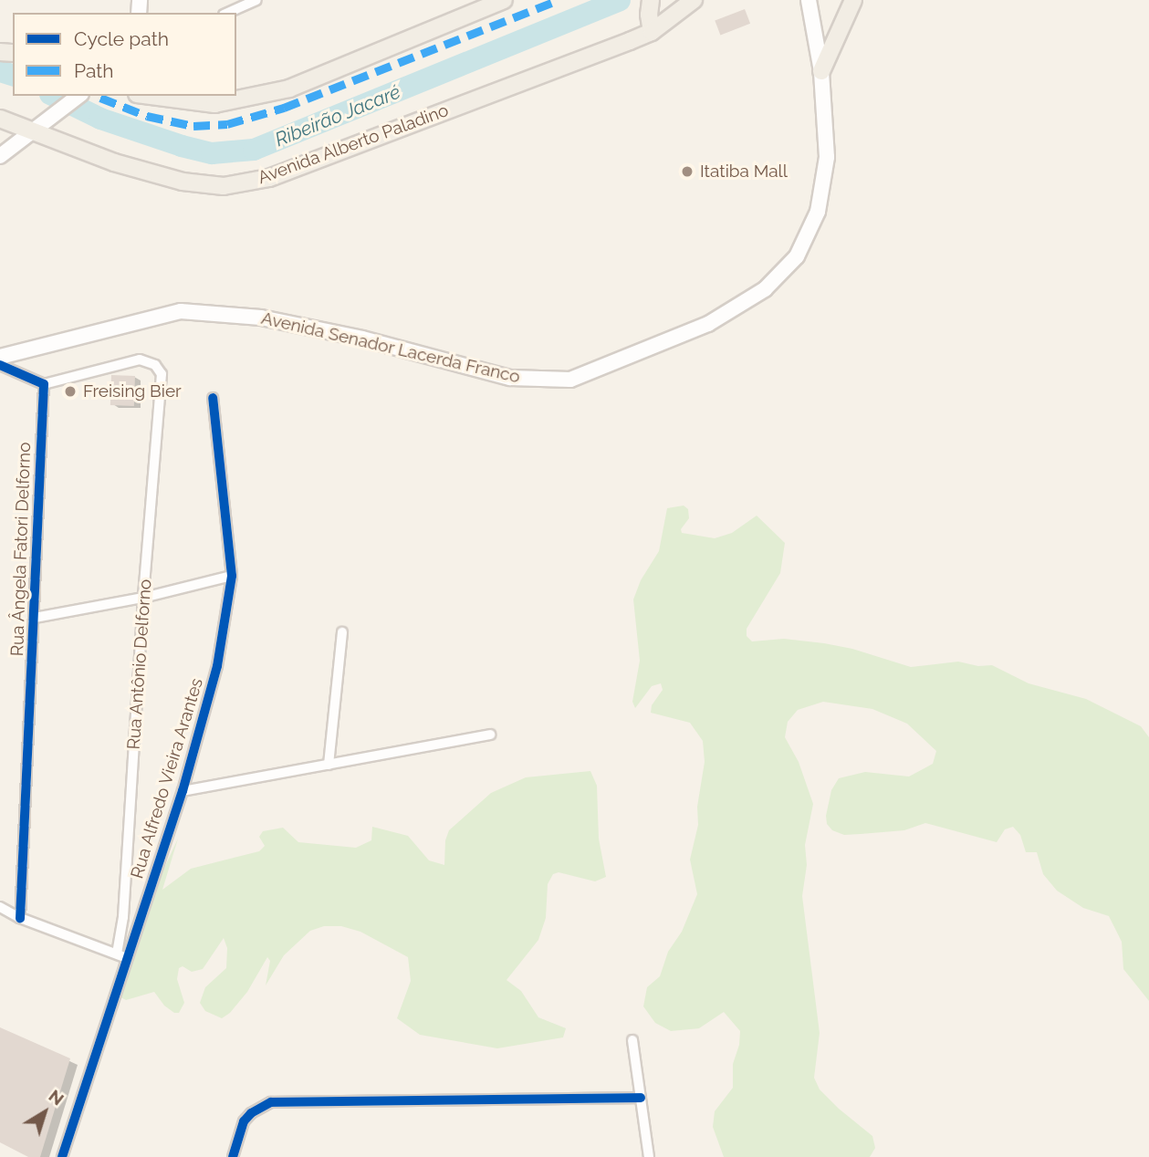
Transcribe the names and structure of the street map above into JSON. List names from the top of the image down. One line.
{"streets":{"main road":["Avenida Alberto Paladino","Avenida Senador Lacerda Franco"],"street":["Rua Ângela Fatori Delforno","Rua Antônio Delforno","Rua Alfredo Vieira Arantes"]},"crossings":[["Rua Ângela Fatori Delforno","Rua Antônio Delforno"]],"water":["Ribeirão Jacaré"],"places":["Itatiba Mall","Freising Bier"],"legend":["Cycle path","Path"],"north":"top right"}
